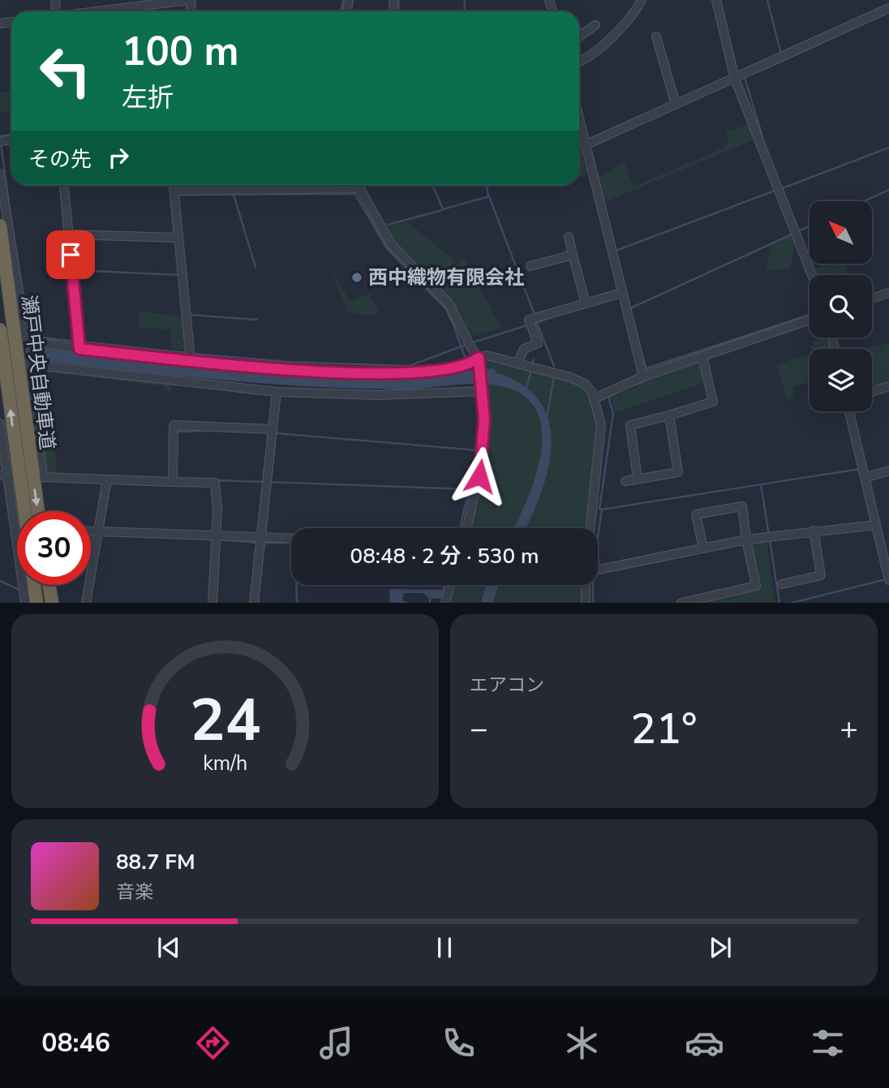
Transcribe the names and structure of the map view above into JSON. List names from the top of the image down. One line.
{"streets":{"highway":["瀬戸中央自動車道"]},"places":["西中織物有限会社"],"north":"top left","page":{"turn":["100 m","左折"],"then":"その先","limit":"30","trip":"08:48 · 2 分 · 530 m","tile":"エアコン","heat":["−","21°","+"],"song":["88.7 FM","音楽"],"tabs":"08:46","gauge":["24","km/h"]}}
